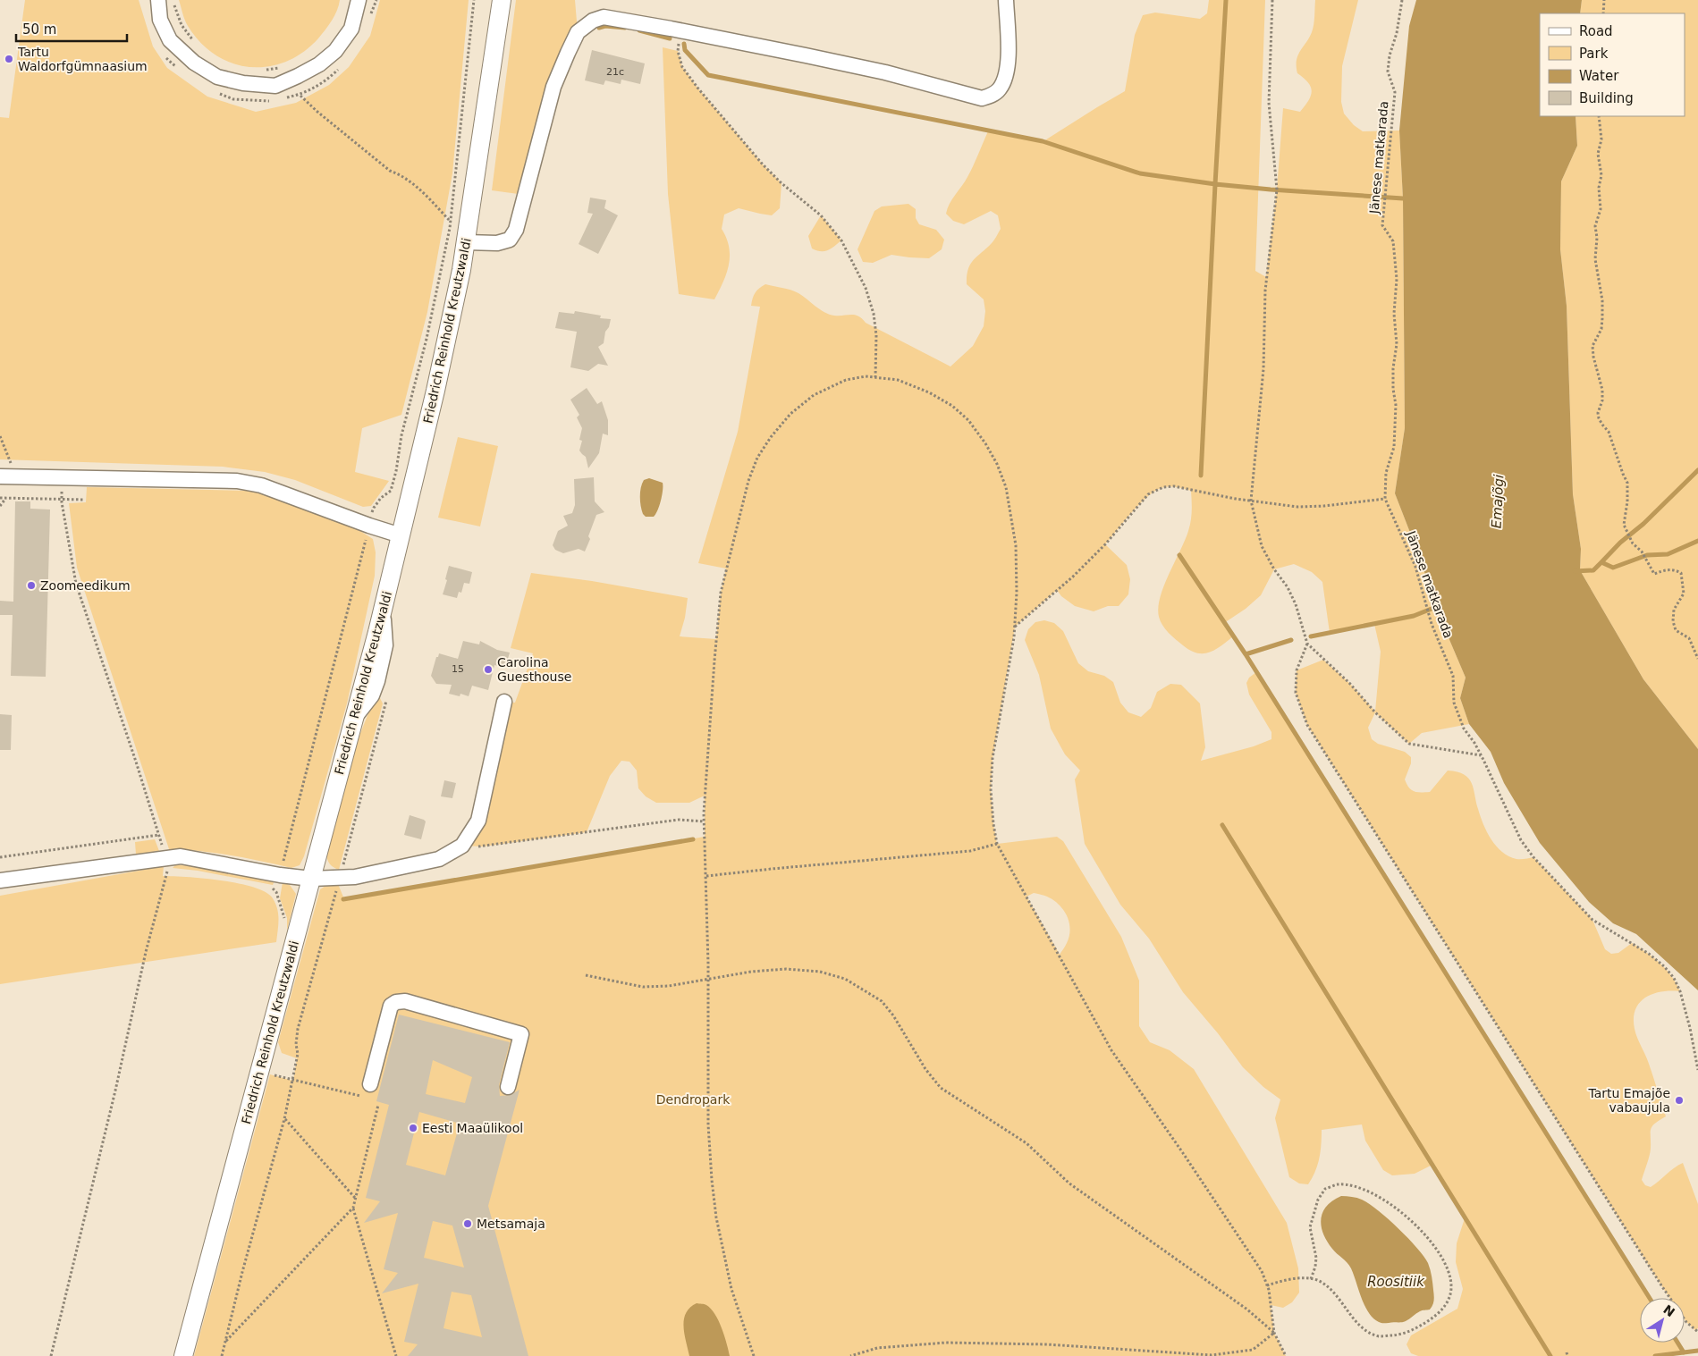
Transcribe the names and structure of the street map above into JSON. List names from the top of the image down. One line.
{"streets":{"main road":["Friedrich Reinhold Kreutzwaldi"],"path":["Jänese matkarada"]},"water":["Emajõgi","Roositiik"],"parks":["Dendropark"],"places":["Tartu Waldorfgümnaasium","Zoomeedikum","Carolina Guesthouse","Tartu Emajõe vabaujula","Eesti Maaülikool","Metsamaja"],"house_numbers":["21c","15"],"legend":["Road","Park","Water","Building"],"scale_bar":"50 m","north":"top right"}
